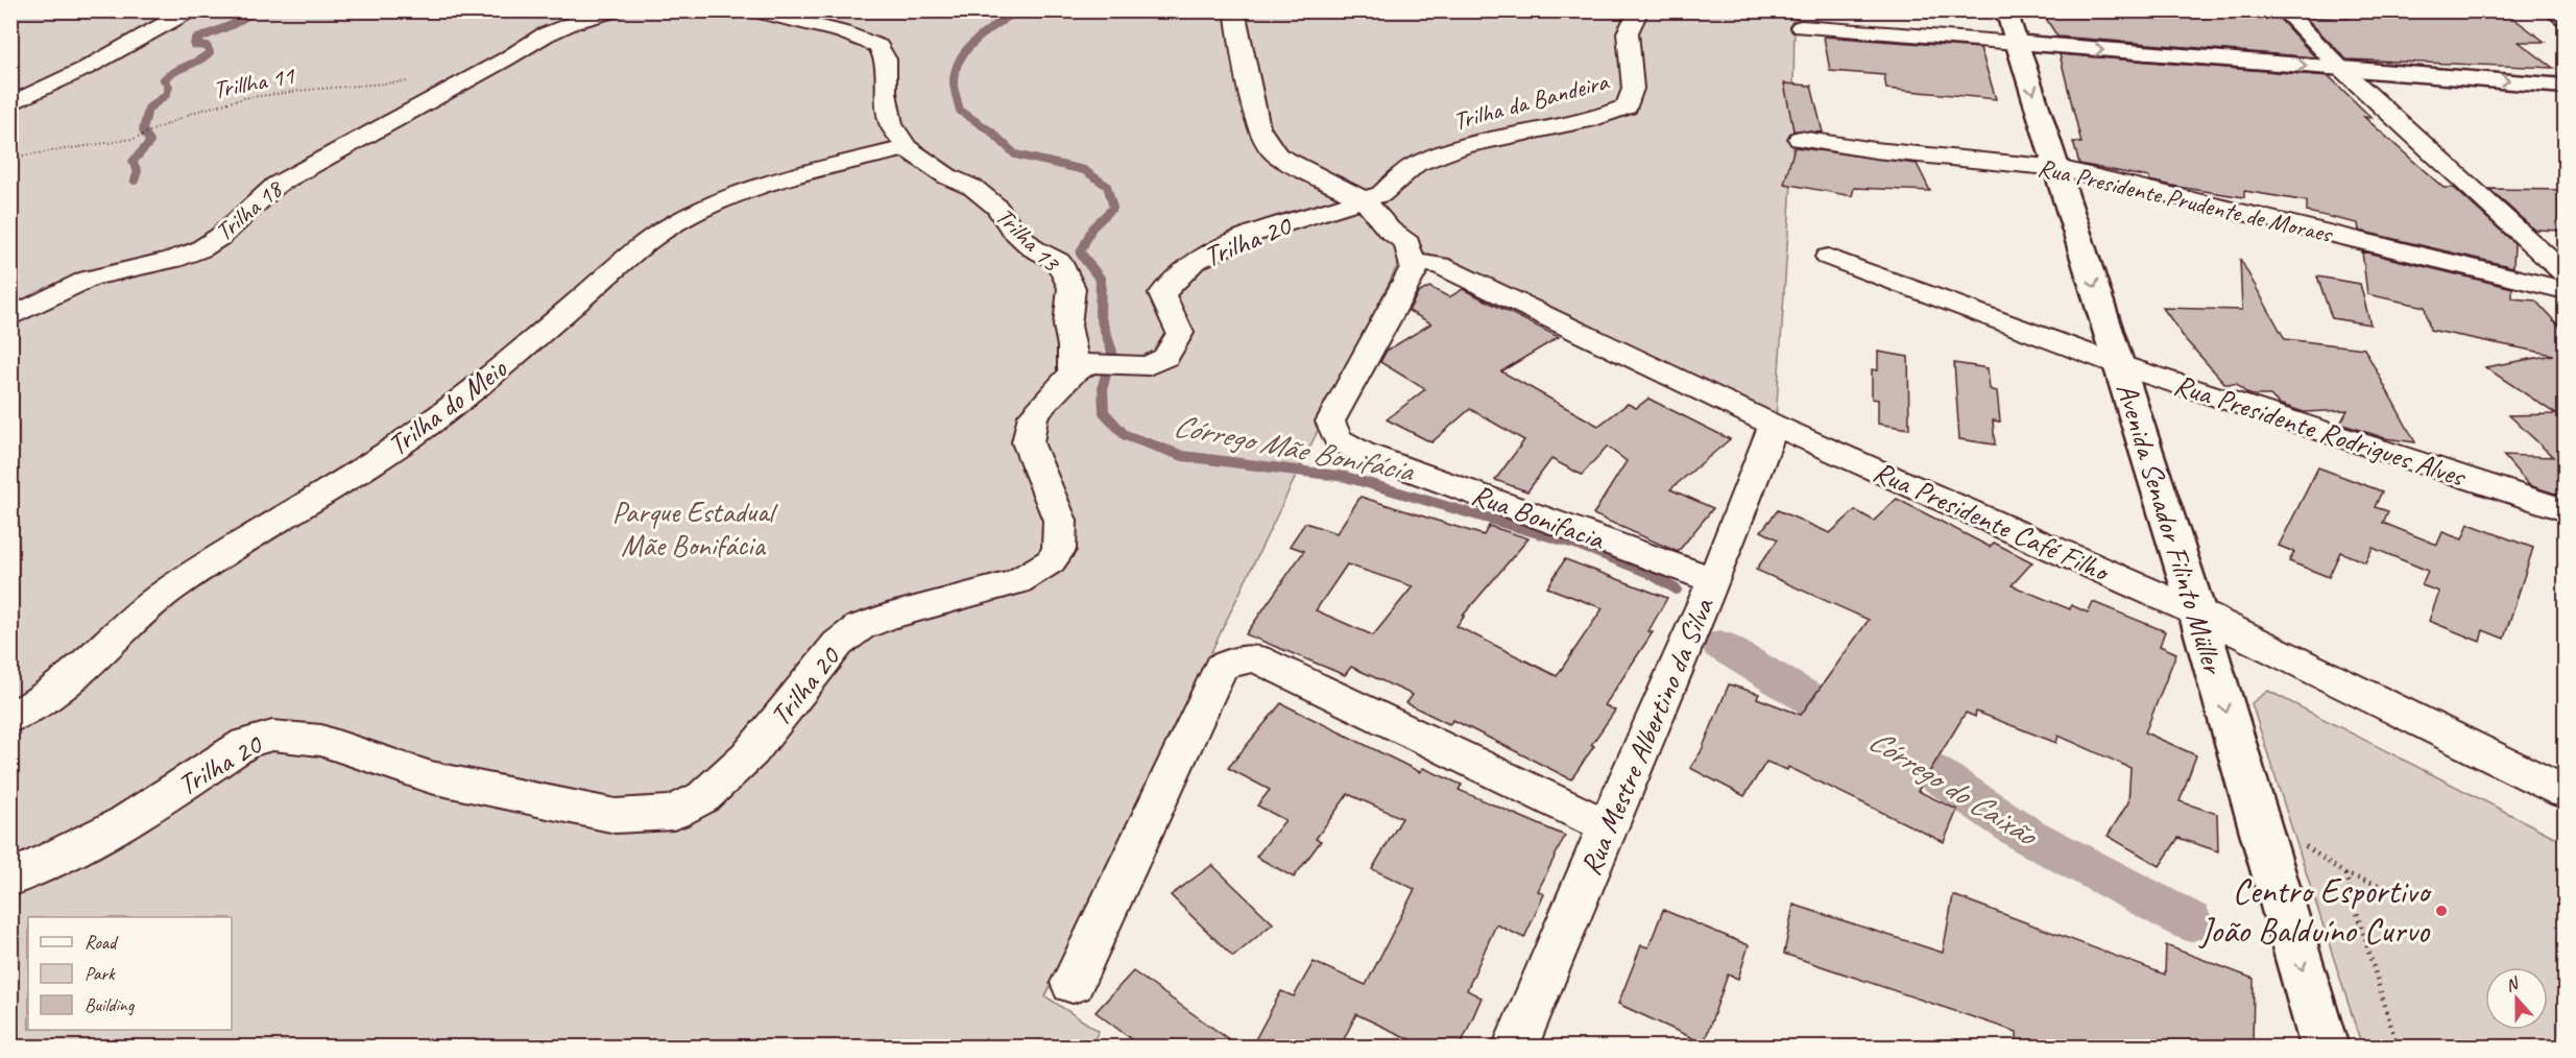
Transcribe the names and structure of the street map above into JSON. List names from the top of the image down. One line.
{"streets":{"street":["Trilha da Bandeira","Rua Presidente Prudente de Moraes","Trilha 18","Trilha 13","Trilha 20","Trilha do Meio","Rua Presidente Rodrigues Alves","Rua Bonifacia","Rua Presidente Café Filho","Avenida Senador Filinto Müller","Rua Mestre Albertino da Silva"],"path":["Trillha 11"]},"crossings":[["Trilha da Bandeira","Trilha 20"],["Rua Presidente Prudente de Moraes","Avenida Senador Filinto Müller"],["Trilha 13","Trilha 20"],["Trilha 13","Trilha do Meio"],["Rua Presidente Rodrigues Alves","Avenida Senador Filinto Müller"],["Rua Bonifacia","Rua Presidente Café Filho"],["Rua Bonifacia","Rua Mestre Albertino da Silva"],["Rua Presidente Café Filho","Avenida Senador Filinto Müller"],["Rua Presidente Café Filho","Rua Mestre Albertino da Silva"]],"one_way":["Avenida Senador Filinto Müller"],"water":["Córrego Mãe Bonifácia","Córrego do Caixão"],"parks":["Parque Estadual Mãe Bonifácia"],"places":["Centro Esportivo João Balduíno Curvo"],"legend":["Road","Park","Building"],"north":"top"}
